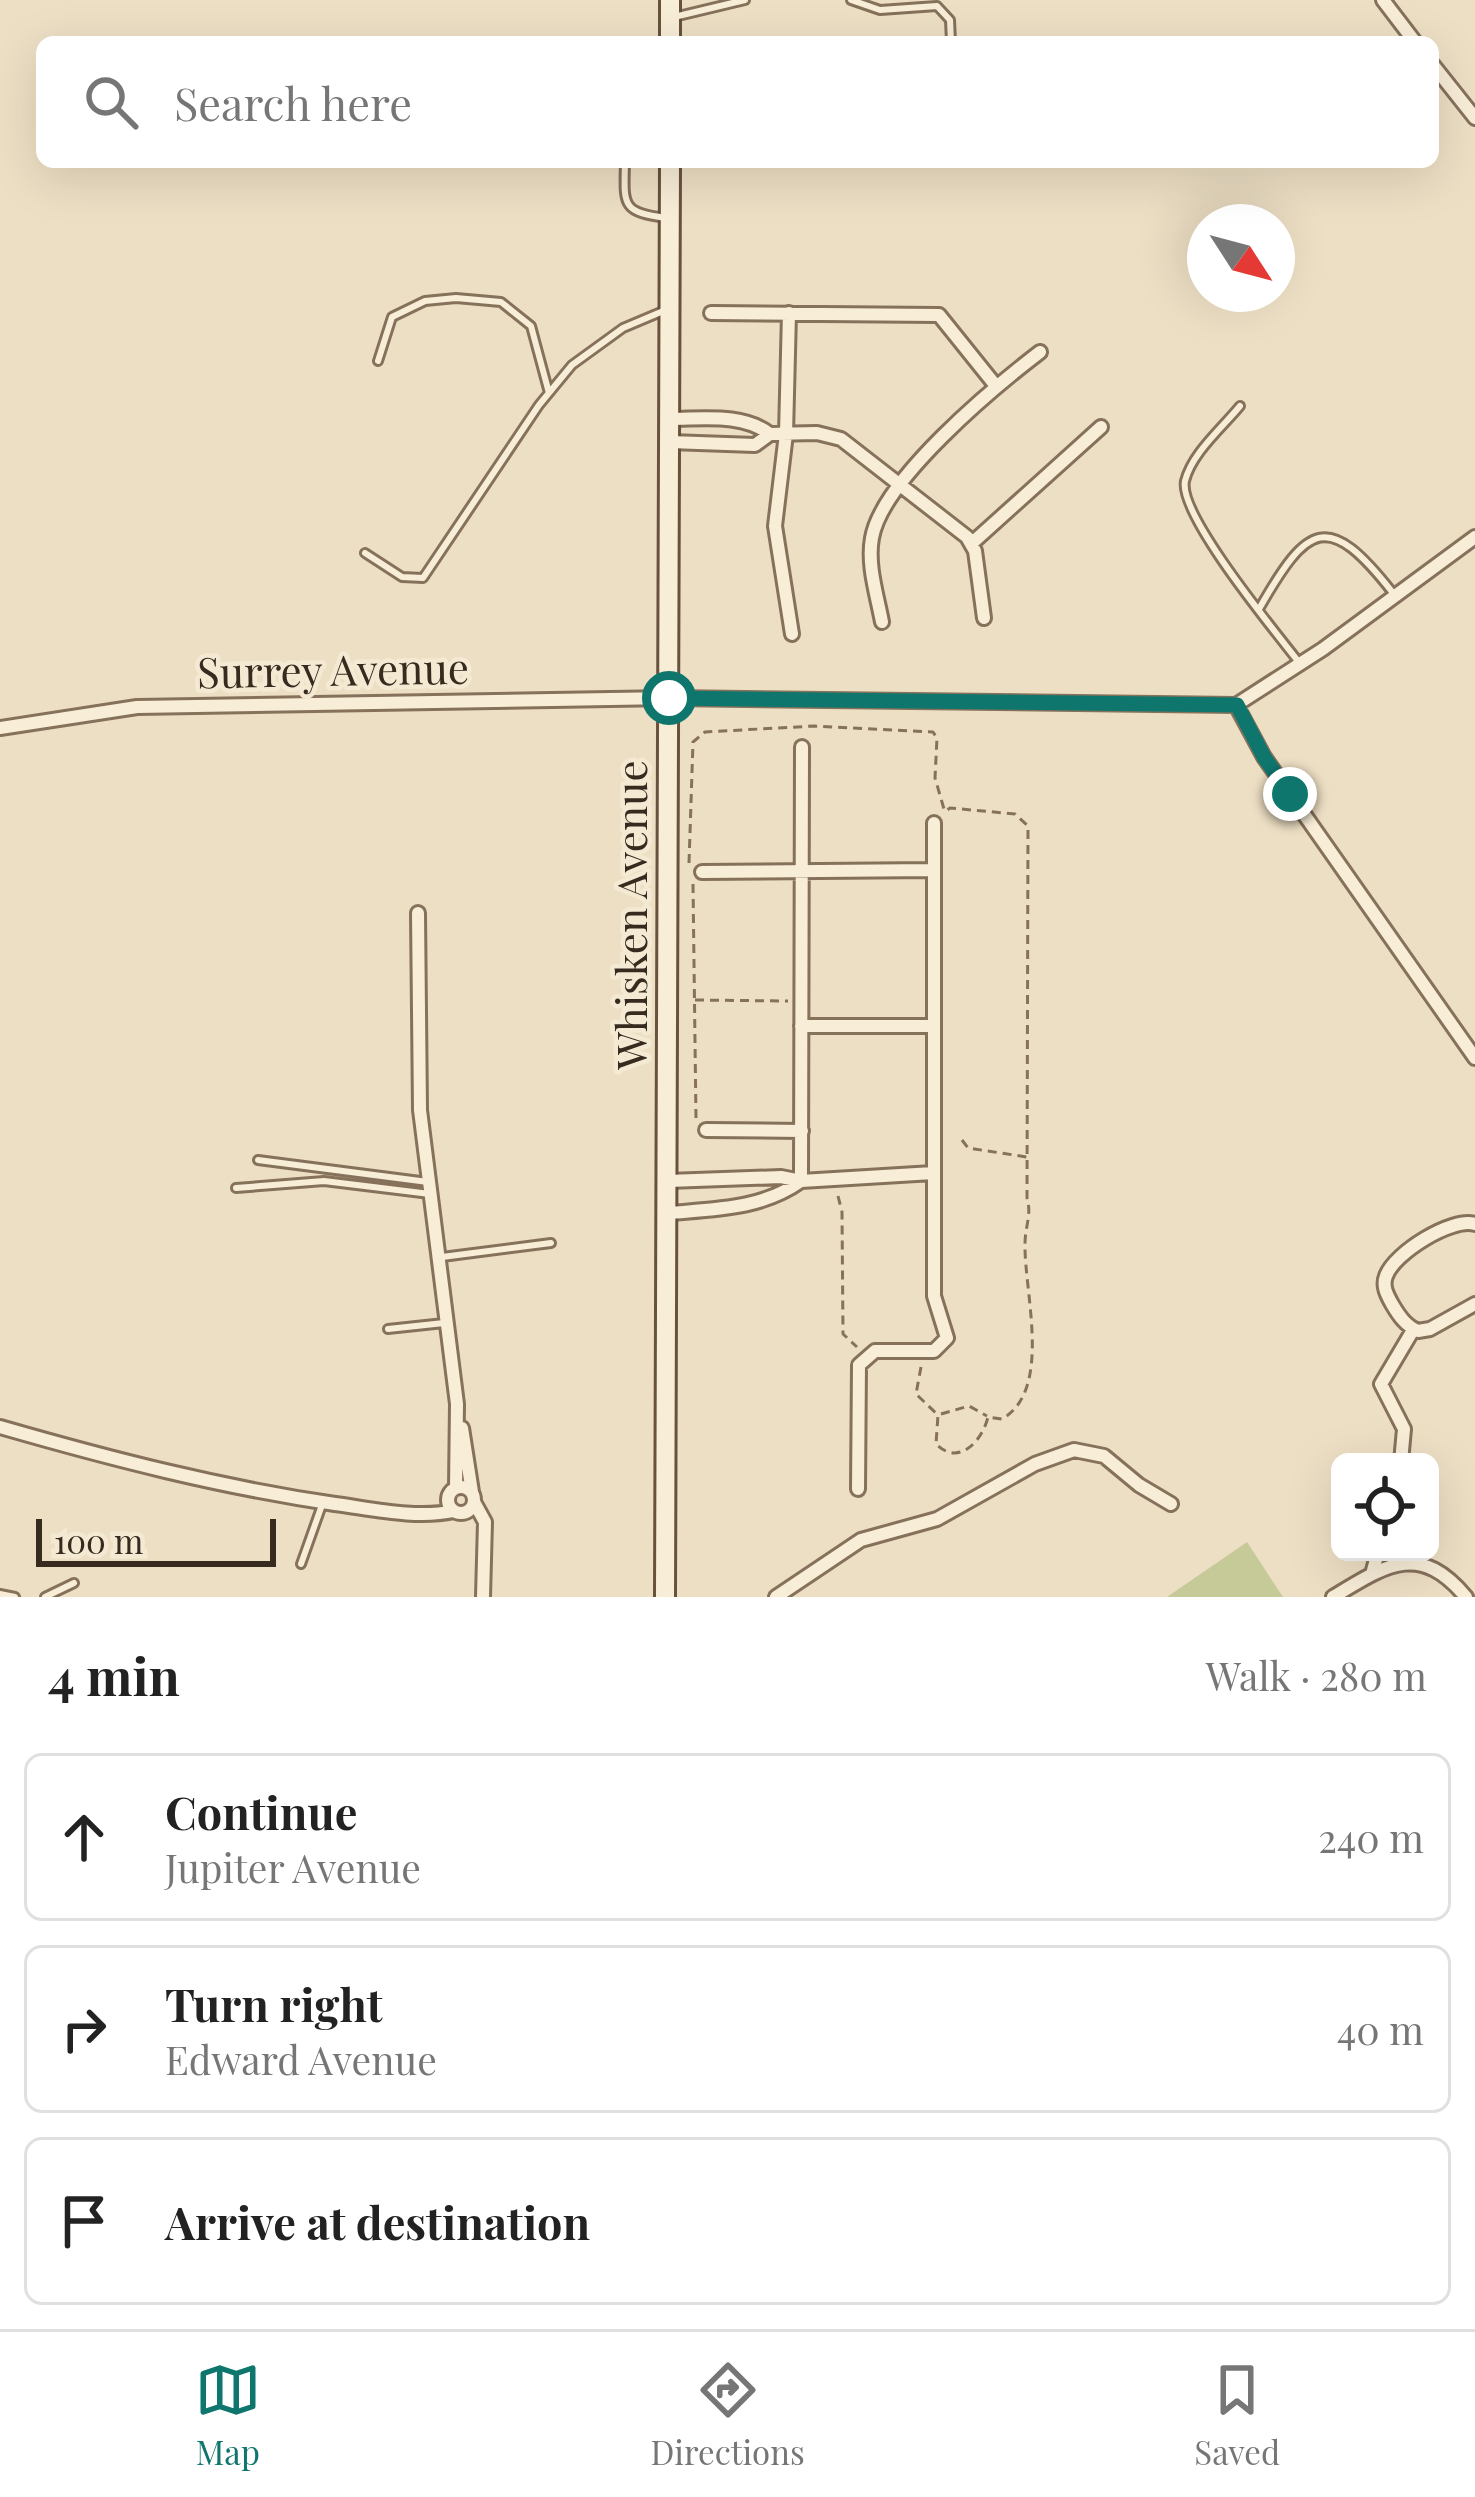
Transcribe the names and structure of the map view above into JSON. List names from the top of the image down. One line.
{"streets":{"street":["Surrey Avenue","Whisken Avenue"]},"crossings":[["Surrey Avenue","Whisken Avenue"]],"scale_bar":"100 m","north":"bottom right","page":{"search":"Search here","scale":"100 m","heading":["4 min","Walk · 280 m"],"list":[["Continue","Jupiter Avenue","240 m"],["Turn right","Edward Avenue","40 m"],"Arrive at destination"],"nav":["Map","Directions","Saved"]}}
